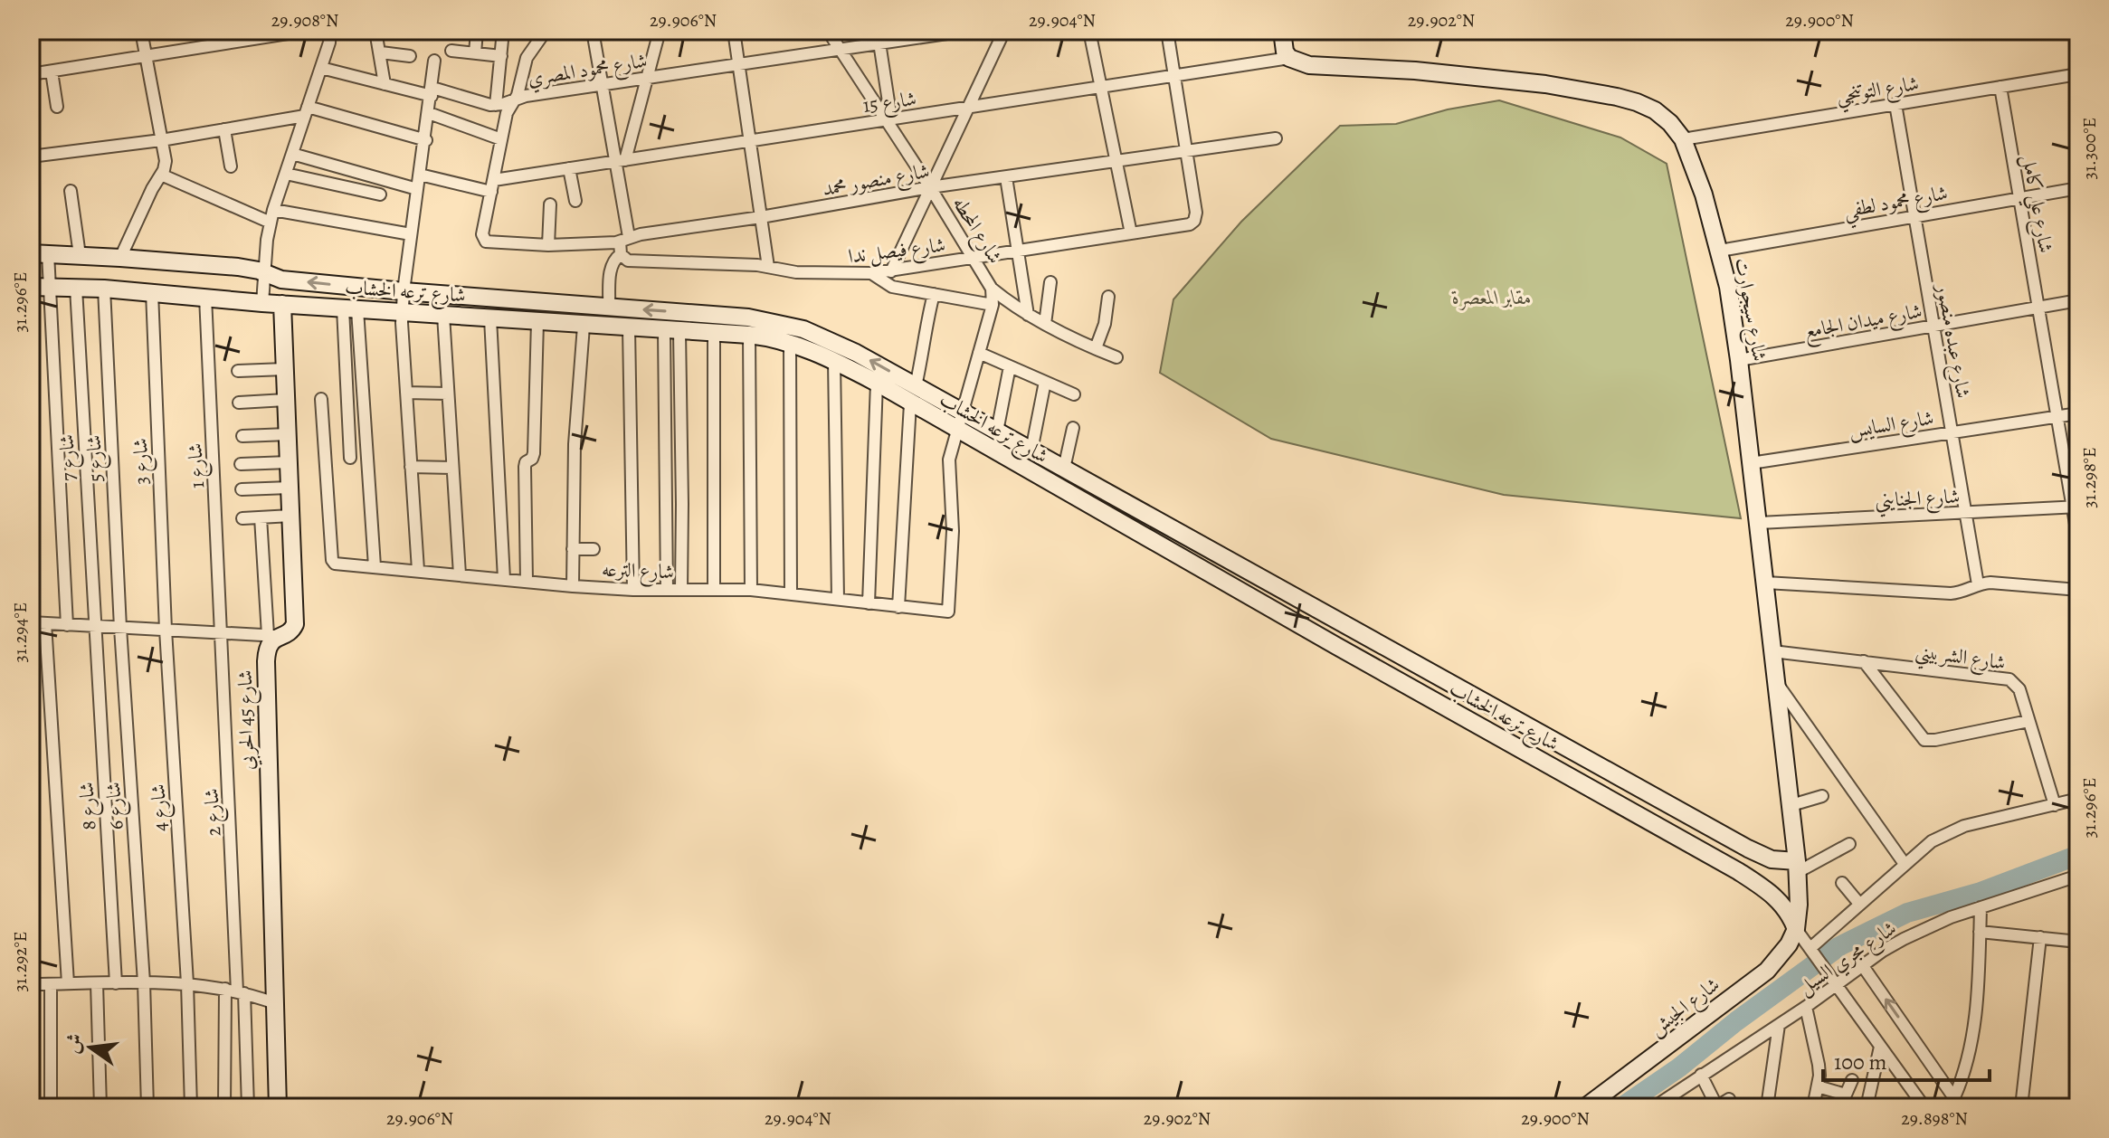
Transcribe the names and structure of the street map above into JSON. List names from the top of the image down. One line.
{"streets":{"street":["شارع محمود المصري","شارع التوتنجي","شارع 15","شارع منصور محمد","شارع محمود لطفي","شارع علي كامل","شارع المحطه","شارع فيصل ندا","شارع ترعه الخشاب","شارع سيجوارت","شارع ميدان الجامع","شارع عبده منصور","شارع السايس","شارع 7","شارع 5","شارع 3","شارع 1","شارع الجنايني","شارع الترعه","شارع الشربيني","شارع 45 الحربي","شارع 8","شارع 6","شارع 4","شارع 2","شارع مجري السيل","شارع الجيش"]},"crossings":[["شارع محمود المصري","شارع المحطه"],["شارع التوتنجي","شارع علي كامل"],["شارع التوتنجي","شارع سيجوارت"],["شارع التوتنجي","شارع عبده منصور"],["شارع 15","شارع منصور محمد"],["شارع 15","شارع المحطه"],["شارع 15","شارع سيجوارت"],["شارع منصور محمد","شارع المحطه"],["شارع منصور محمد","شارع فيصل ندا"],["شارع محمود لطفي","شارع علي كامل"],["شارع محمود لطفي","شارع سيجوارت"],["شارع محمود لطفي","شارع عبده منصور"],["شارع علي كامل","شارع ميدان الجامع"],["شارع علي كامل","شارع السايس"],["شارع علي كامل","شارع الجنايني"],["شارع المحطه","شارع فيصل ندا"],["شارع المحطه","شارع ترعه الخشاب"],["شارع المحطه","شارع الترعه"],["شارع ترعه الخشاب","شارع سيجوارت"],["شارع ترعه الخشاب","شارع 7"],["شارع ترعه الخشاب","شارع 5"],["شارع ترعه الخشاب","شارع 3"],["شارع ترعه الخشاب","شارع 1"],["شارع ترعه الخشاب","شارع 45 الحربي"],["شارع ترعه الخشاب","شارع مجري السيل"],["شارع ترعه الخشاب","شارع الجيش"],["شارع سيجوارت","شارع ميدان الجامع"],["شارع سيجوارت","شارع السايس"],["شارع سيجوارت","شارع الجنايني"],["شارع سيجوارت","شارع الشربيني"],["شارع سيجوارت","شارع الجيش"],["شارع ميدان الجامع","شارع عبده منصور"],["شارع عبده منصور","شارع السايس"],["شارع عبده منصور","شارع الجنايني"],["شارع 7","شارع 8"],["شارع 5","شارع 6"],["شارع 3","شارع 4"],["شارع 1","شارع 2"],["شارع الشربيني","شارع مجري السيل"]],"parks":["مقابر المعصرة"],"scale_bar":"100 m","north":"left","coordinates":["29.908°N","29.906°N","29.904°N","29.902°N","29.900°N","31.300°E","31.296°E","31.298°E","31.294°E","31.292°E","29.898°N"]}
